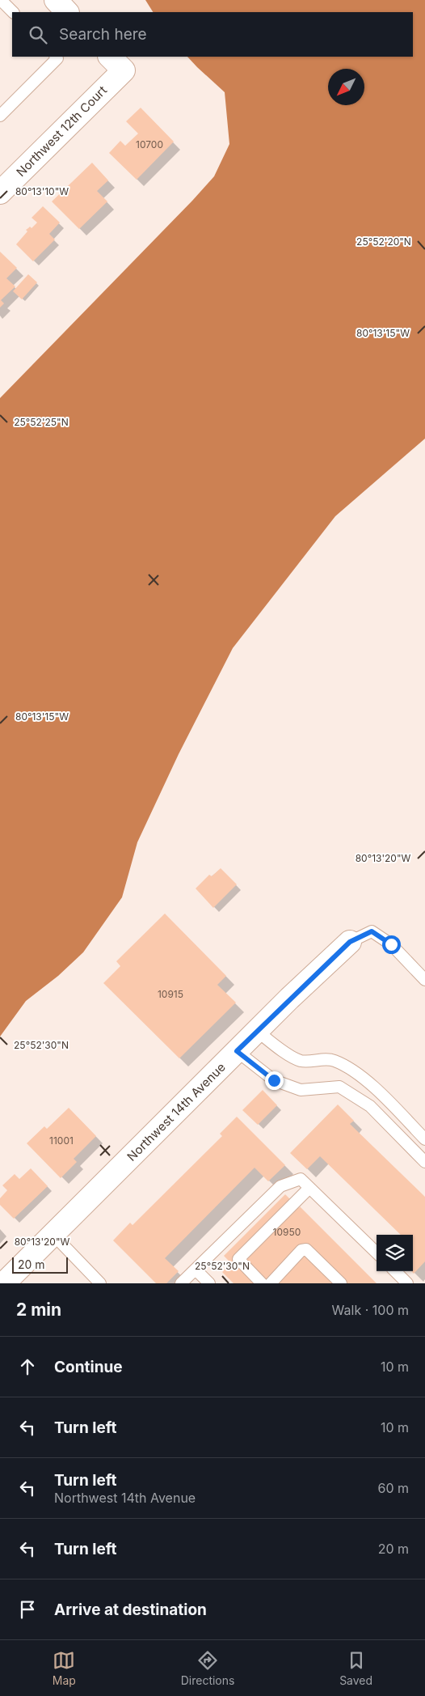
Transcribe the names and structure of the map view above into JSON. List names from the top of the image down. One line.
{"streets":{"street":["Northwest 12th Court","Northwest 14th Avenue"]},"house_numbers":["10700","10915","11001","10950"],"scale_bar":"20 m","north":"bottom left","page":{"search":"Search here","scale":"20 m","heading":["2 min","Walk · 100 m"],"list":[["Continue","10 m"],["Turn left","10 m"],["Turn left","Northwest 14th Avenue","60 m"],["Turn left","20 m"],"Arrive at destination"],"nav":["Map","Directions","Saved"]},"coordinates":["80°13'10\"W","25°52'20\"N","80°13'15\"W","25°52'25\"N","80°13'20\"W","25°52'30\"N"]}
